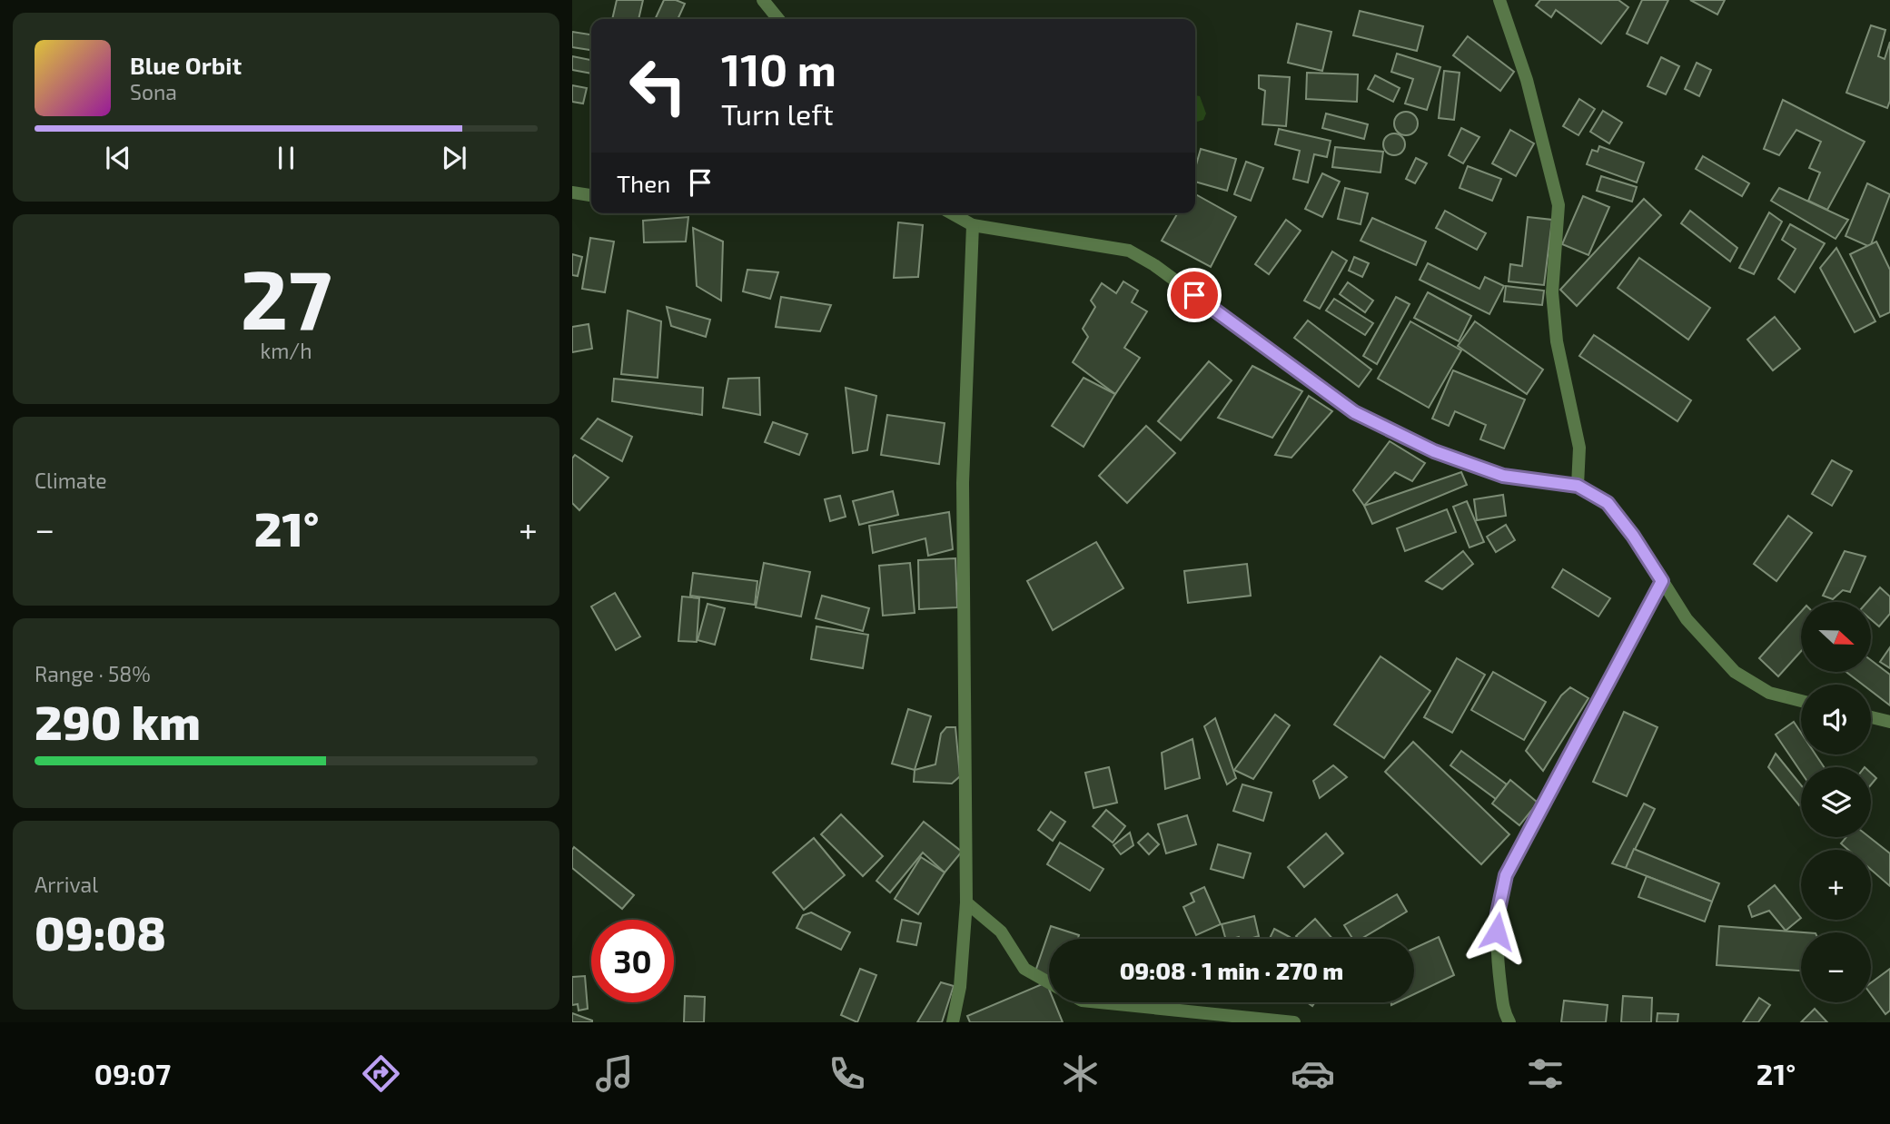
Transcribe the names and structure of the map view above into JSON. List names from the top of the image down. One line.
{"north":"right","page":{"turn":["110 m","Turn left"],"song":["Blue Orbit","Sona"],"then":"Then","tile":[["27","km/h"],"Climate",["Range · 58%","290 km"],["Arrival","09:08"]],"heat":["−","21°","+"],"map_buttons":["+","−"],"limit":"30","trip":"09:08 · 1 min · 270 m","tabs":["09:07","21°"]}}
